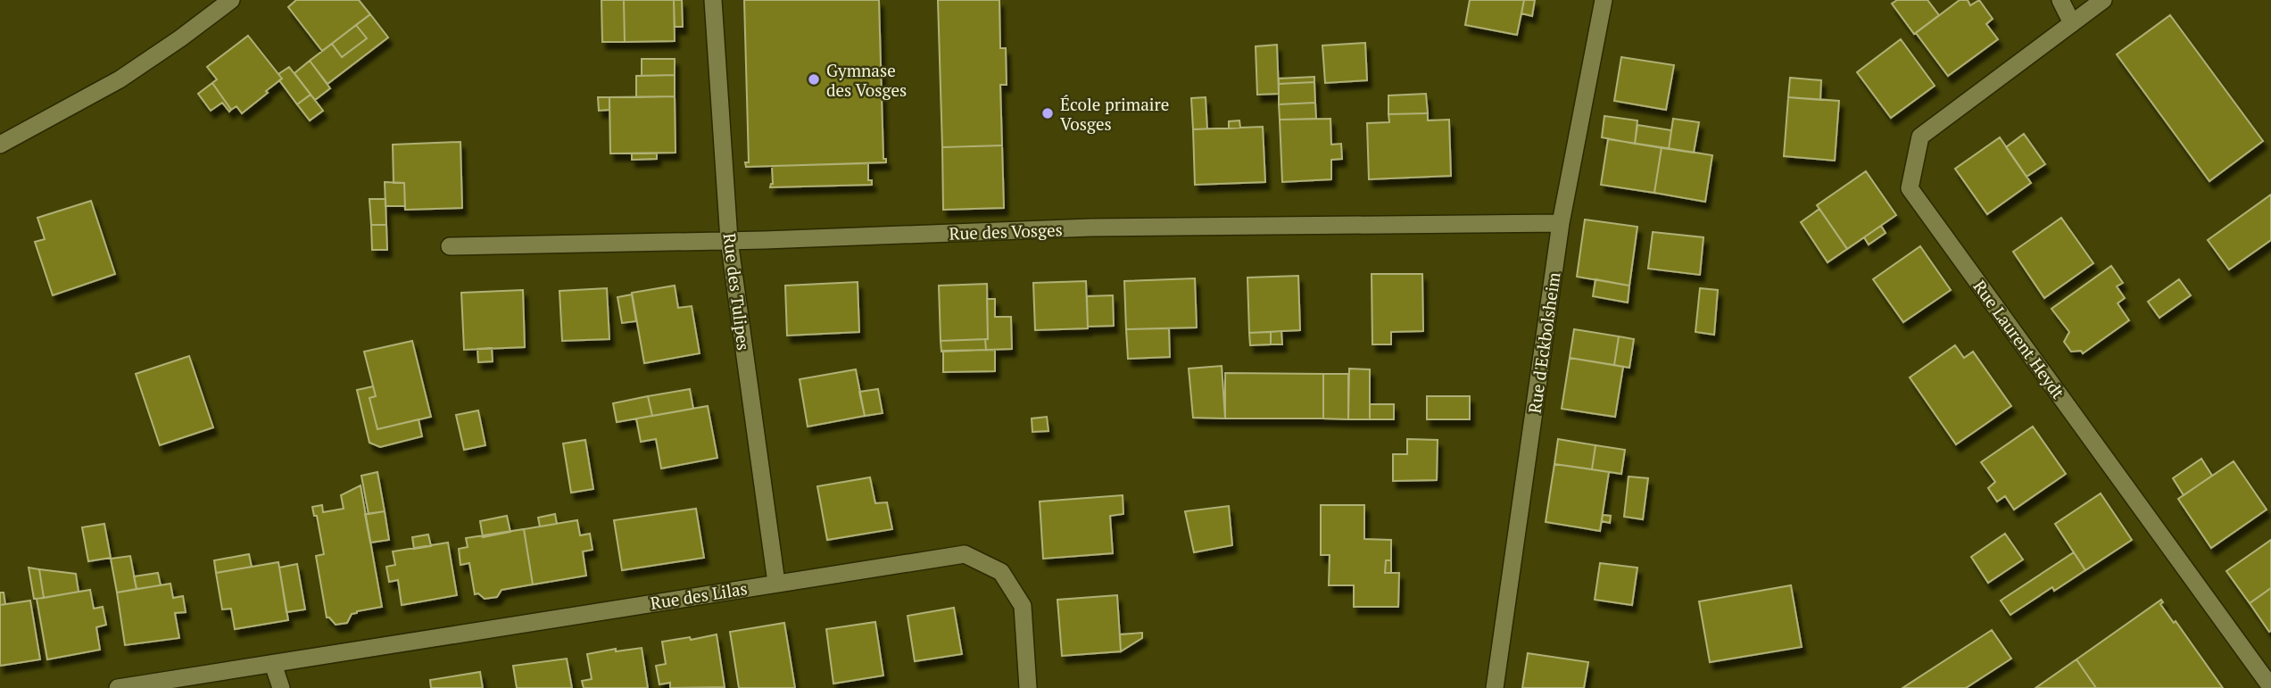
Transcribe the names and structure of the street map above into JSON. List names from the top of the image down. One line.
{"streets":{"street":["Rue des Vosges","Rue des Tulipes","Rue Laurent Heydt","Rue d'Eckbolsheim","Rue des Lilas"]},"crossings":[["Rue des Vosges","Rue des Tulipes"],["Rue des Vosges","Rue d'Eckbolsheim"],["Rue des Tulipes","Rue des Lilas"]],"places":["Gymnase des Vosges","École primaire Vosges"]}
